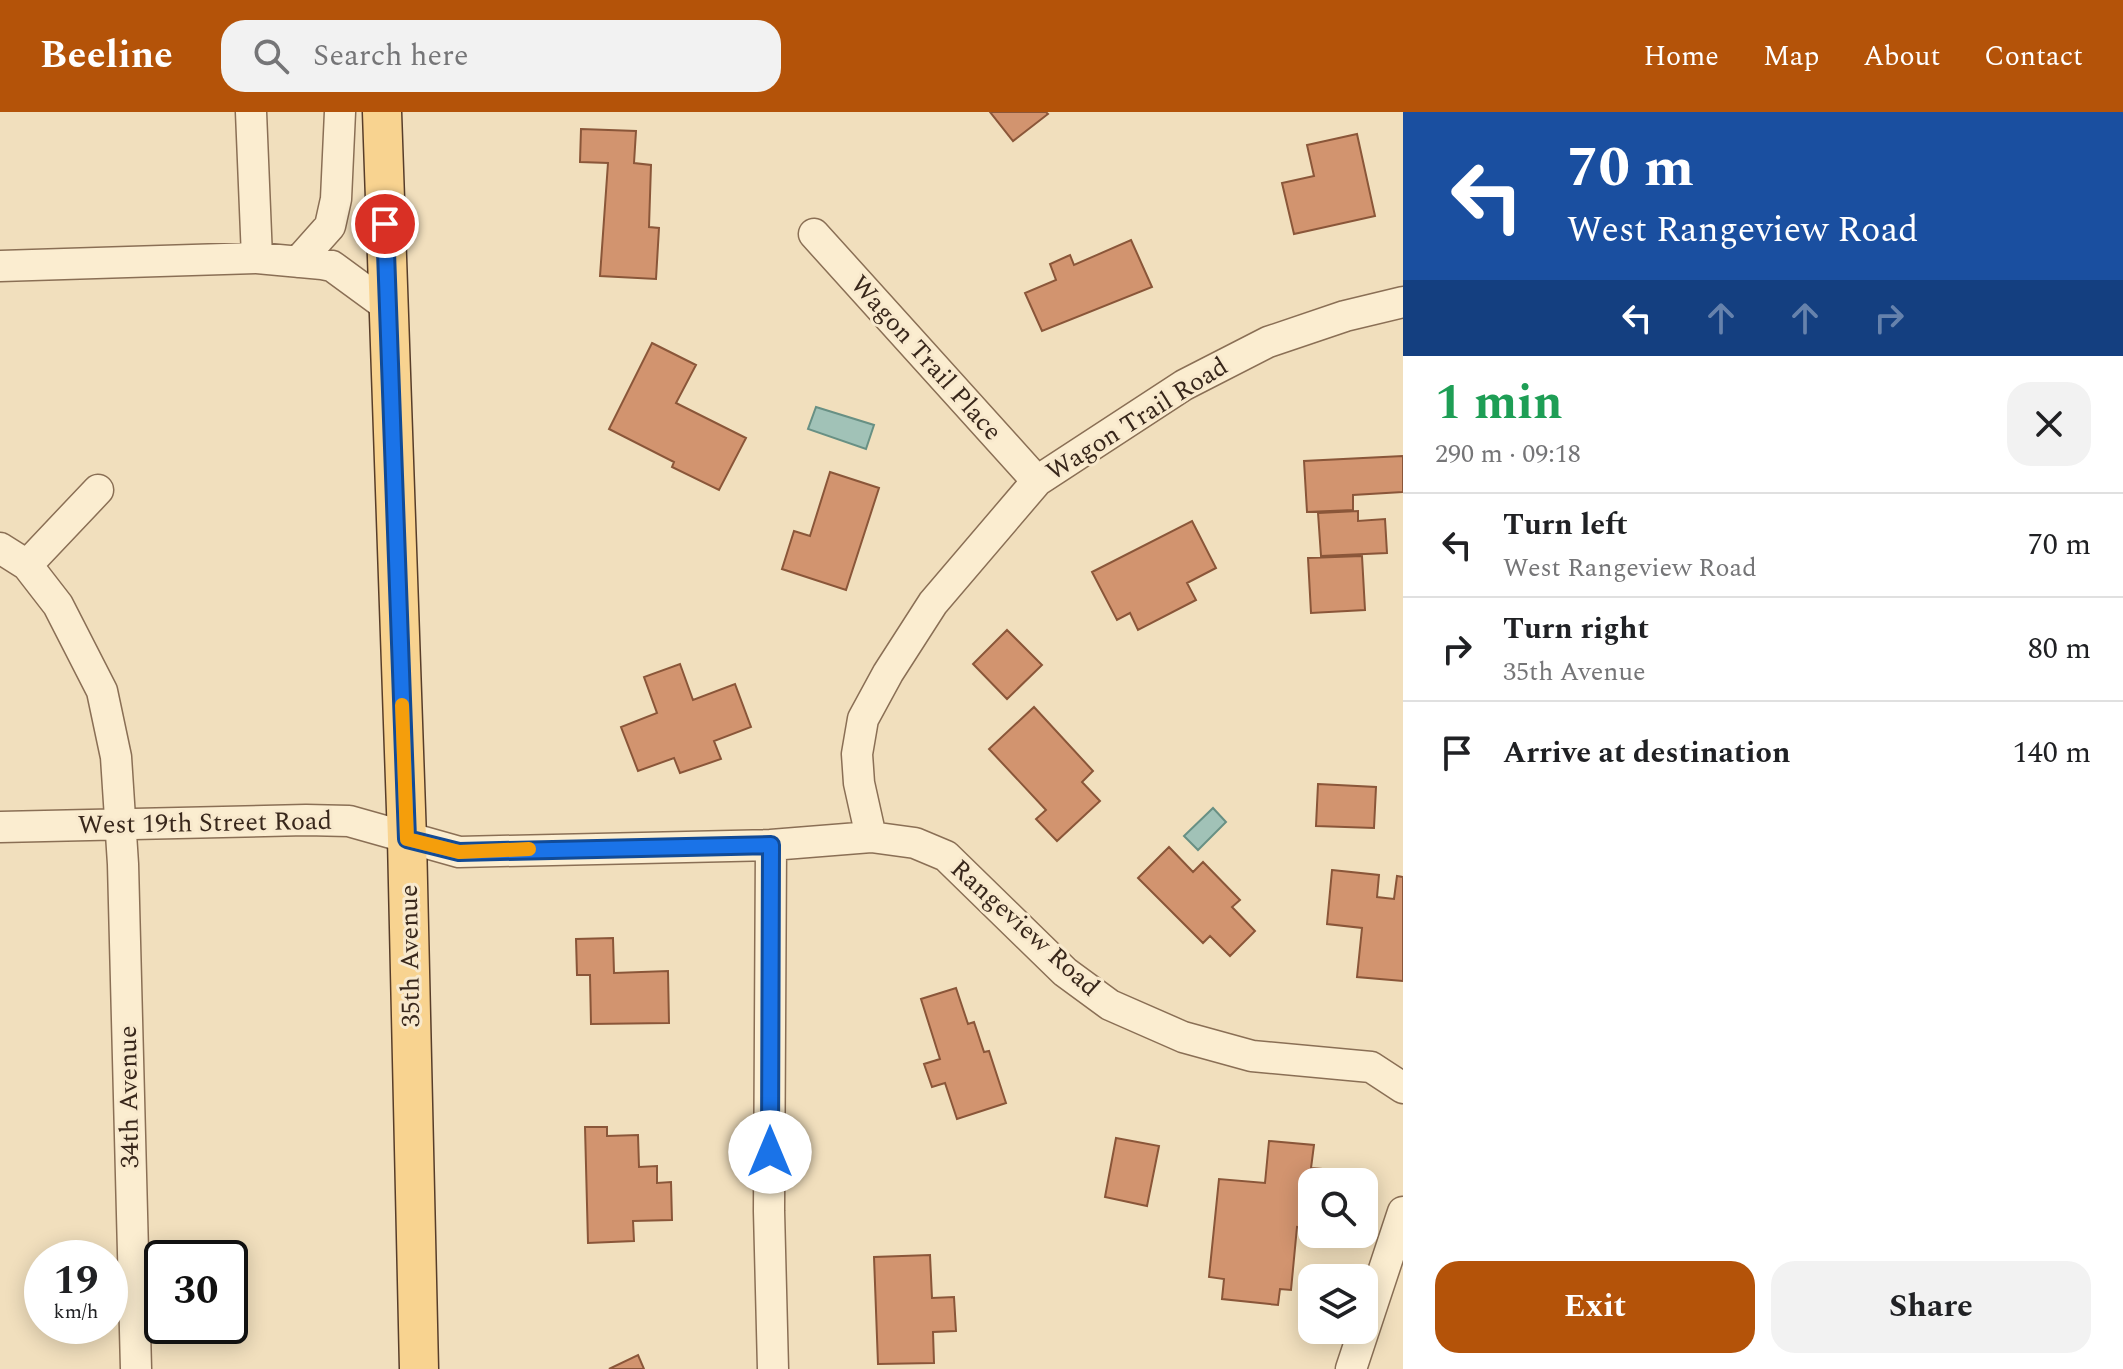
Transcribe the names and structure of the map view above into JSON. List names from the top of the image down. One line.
{"streets":{"main road":["35th Avenue"],"street":["Wagon Trail Place","Wagon Trail Road","West 19th Street Road","Rangeview Road","34th Avenue"]},"crossings":[["Wagon Trail Place","Wagon Trail Road"],["Wagon Trail Road","Rangeview Road"],["West 19th Street Road","Rangeview Road"],["West 19th Street Road","35th Avenue"],["West 19th Street Road","34th Avenue"]],"page":{"header":"Beeline","search":"Search here","nav":["Home","Map","About","Contact"],"turn":["70 m","West Rangeview Road"],"heading":["1 min","290 m · 09:18"],"list":[{"name":"Turn left","note":"West Rangeview Road","value":"70 m"},{"name":"Turn right","note":"35th Avenue","value":"80 m"},{"name":"Arrive at destination","value":"140 m"}],"speed":"19 km/h","limit":"30","buttons":["Exit","Share"]}}
